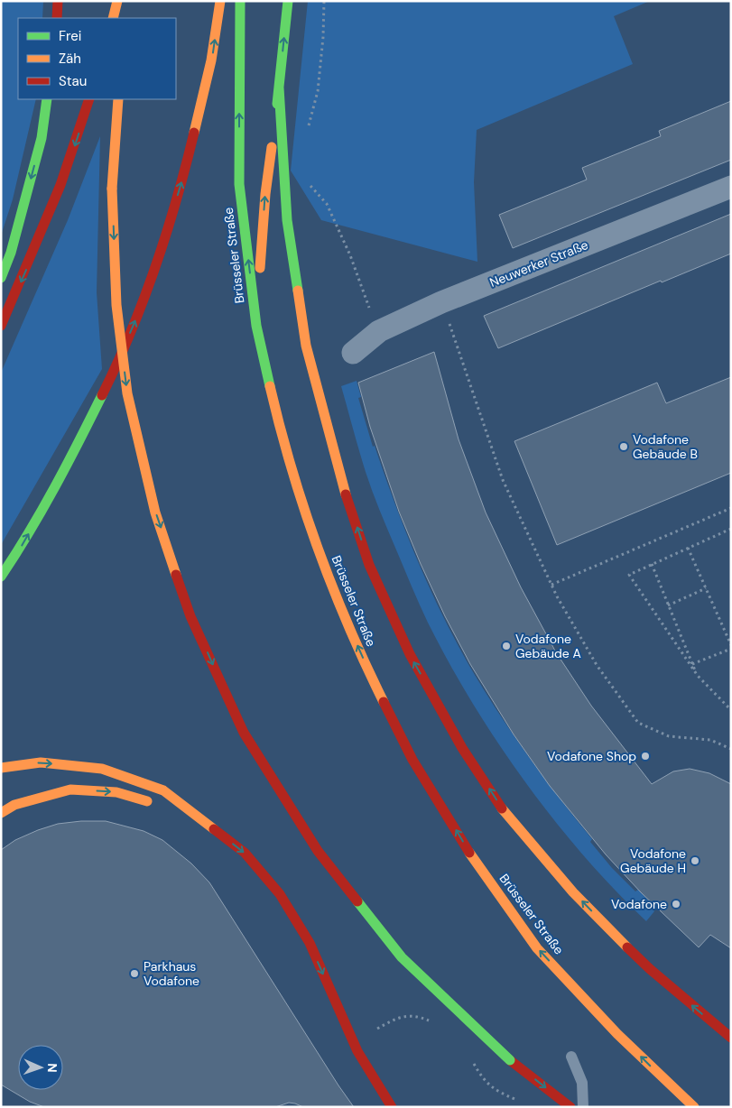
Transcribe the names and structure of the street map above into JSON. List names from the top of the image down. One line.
{"streets":{"highway":["Brüsseler Straße"],"street":["Neuwerker Straße"]},"places":["Vodafone Gebäude B","Vodafone Gebäude A","Vodafone Shop","Vodafone Gebäude H","Vodafone","Parkhaus Vodafone"],"legend":["Frei","Zäh","Stau"],"north":"right"}
